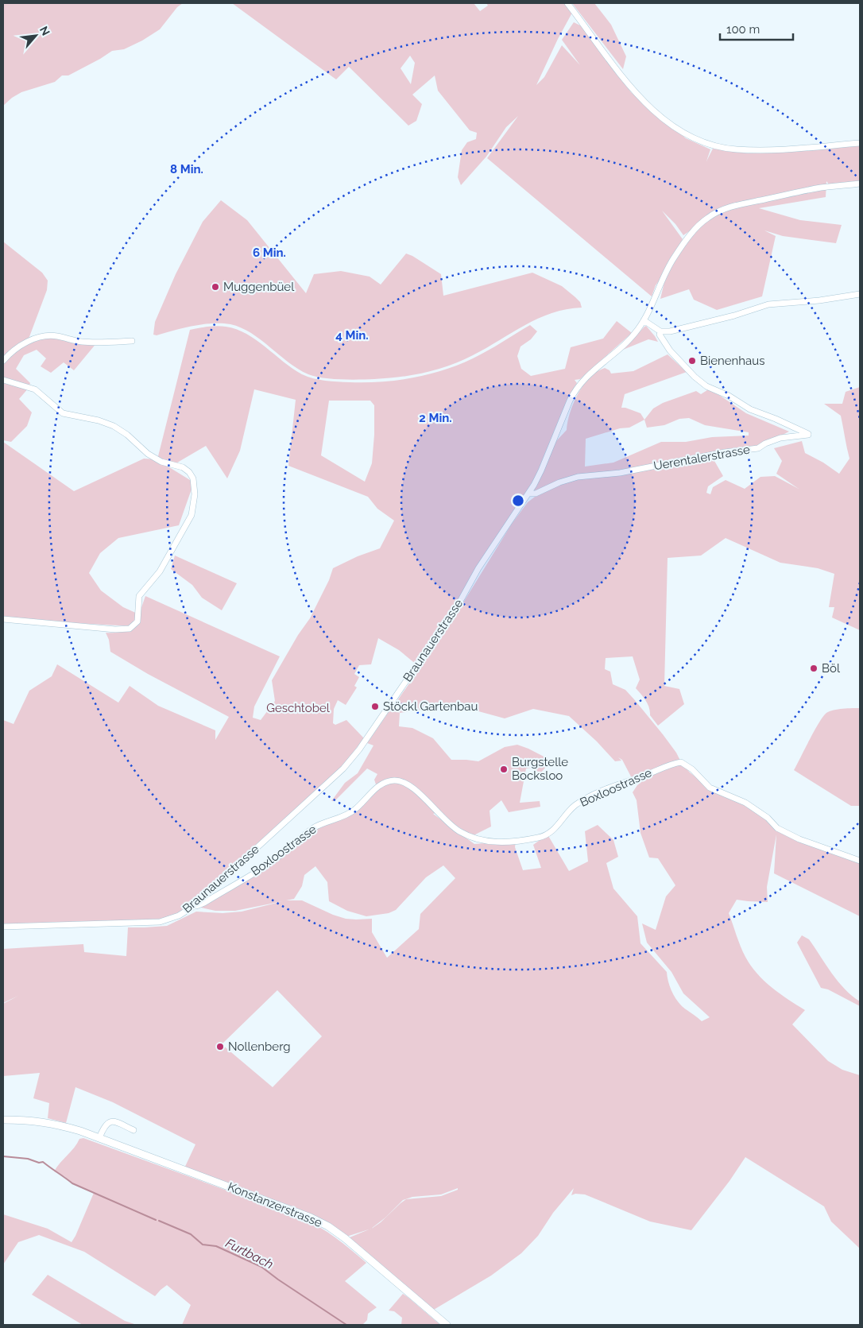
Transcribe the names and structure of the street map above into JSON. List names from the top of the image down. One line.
{"streets":{"main road":["Konstanzerstrasse"],"street":["Uerentalerstrasse","Braunauerstrasse","Boxloostrasse"]},"crossings":[["Uerentalerstrasse","Braunauerstrasse"],["Braunauerstrasse","Boxloostrasse"]],"water":["Furtbach"],"parks":["Geschtobel"],"places":["Muggenbüel","Bienenhaus","Böl","Stöckl Gartenbau","Burgstelle Bocksloo","Nollenberg"],"scale_bar":"100 m","north":"top right","rings":["8 Min.","6 Min.","4 Min.","2 Min."]}
